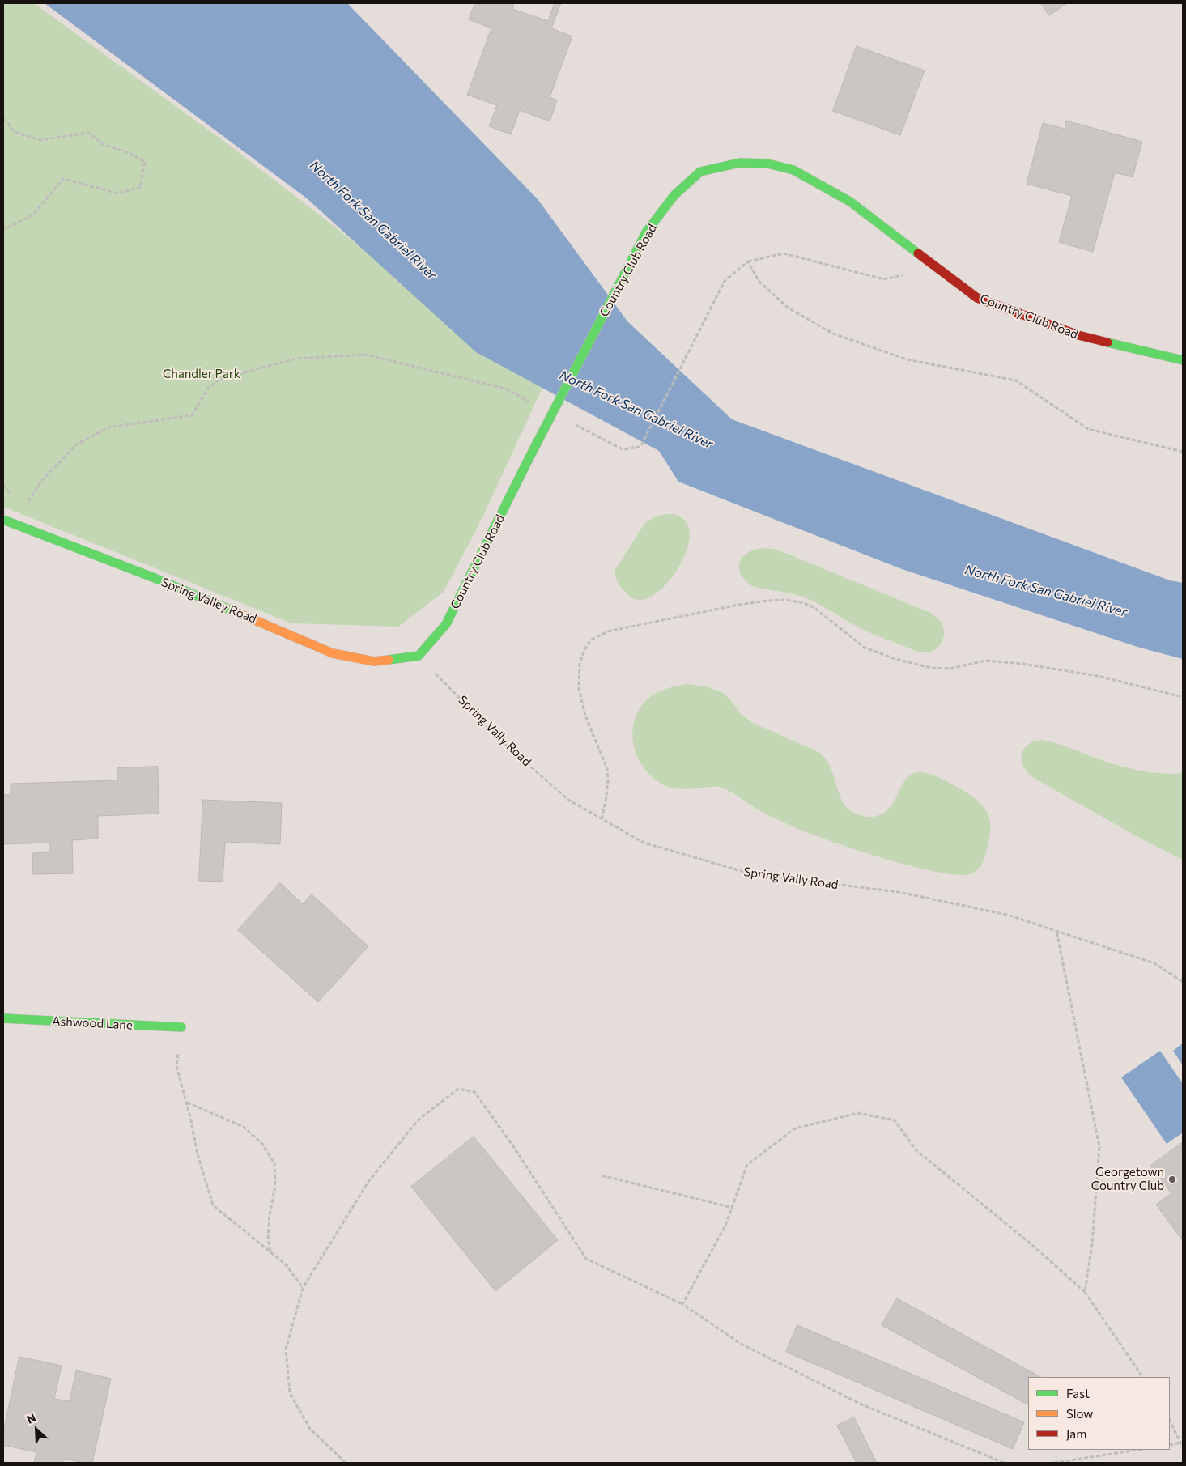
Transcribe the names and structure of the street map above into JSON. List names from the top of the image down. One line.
{"streets":{"street":["Country Club Road","Spring Valley Road","Ashwood Lane"],"path":["Spring Vally Road"]},"crossings":[["Country Club Road","Spring Valley Road"],["Country Club Road","Spring Vally Road"],["Spring Valley Road","Spring Vally Road"]],"water":["North Fork San Gabriel River"],"parks":["Chandler Park"],"places":["Georgetown Country Club"],"legend":["Fast","Slow","Jam"],"north":"top left"}
